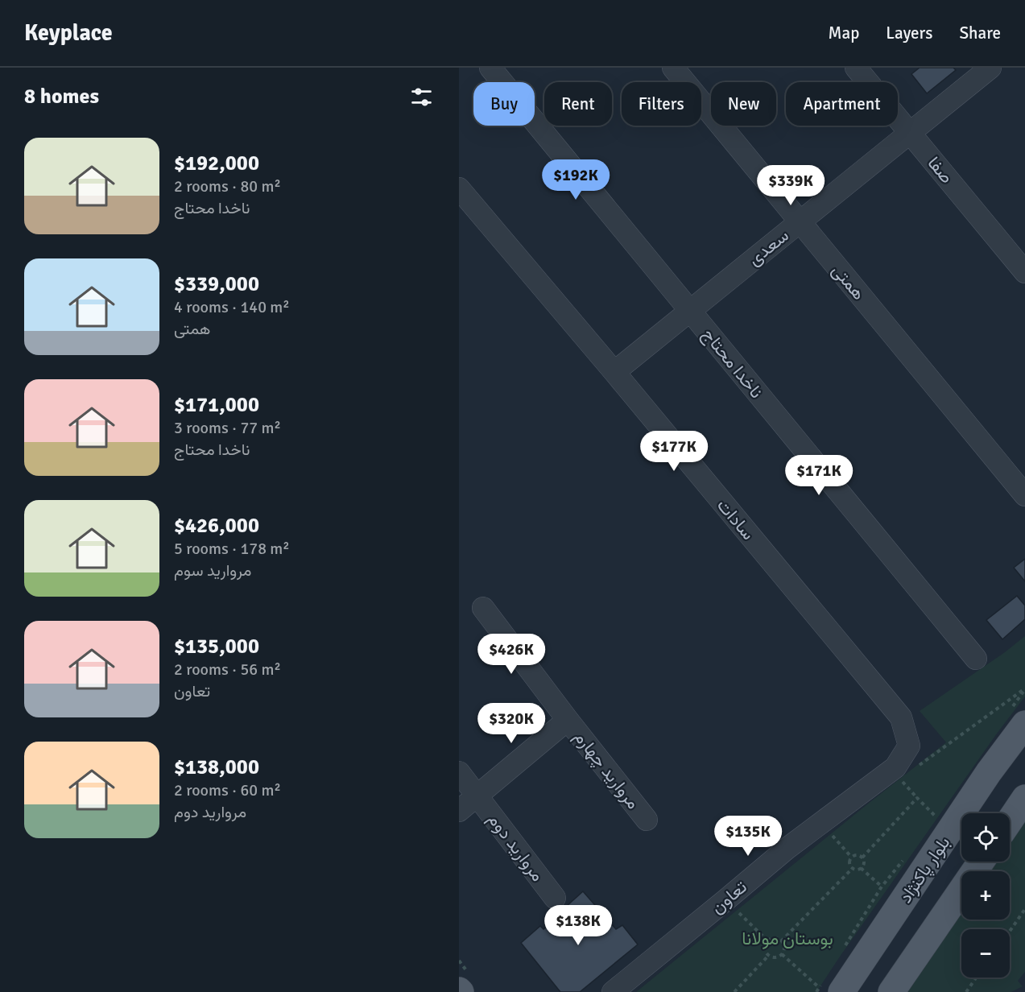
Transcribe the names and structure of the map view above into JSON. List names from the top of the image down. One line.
{"streets":{"main road":["بلوار پاکنژاد"],"street":["صفا","سعدی","همتی","ناخدا محتاج","سادات","مروارید چهارم","مروارید دوم","تعاون"]},"crossings":[["صفا","سعدی"],["سعدی","همتی"],["سعدی","ناخدا محتاج"],["سعدی","سادات"],["سادات","تعاون"]],"parks":["بوستان مولانا"],"page":{"header":"Keyplace","nav":["Map","Layers","Share"],"heading":"8 homes","chip":["Buy","Rent","Filters","New","Apartment"],"list":[{"name":"$192,000","note":"2 rooms · 80 m² · ناخدا محتاج"},{"name":"$339,000","note":"4 rooms · 140 m² · همتی"},{"name":"$171,000","note":"3 rooms · 77 m² · ناخدا محتاج"},{"name":"$426,000","note":"5 rooms · 178 m² · مروارید سوم"},{"name":"$135,000","note":"2 rooms · 56 m² · تعاون"},{"name":"$138,000","note":"2 rooms · 60 m² · مروارید دوم"}],"price":["$192K","$339K","$177K","$171K","$426K","$320K","$135K","$138K"],"map_buttons":["+","−"]}}
